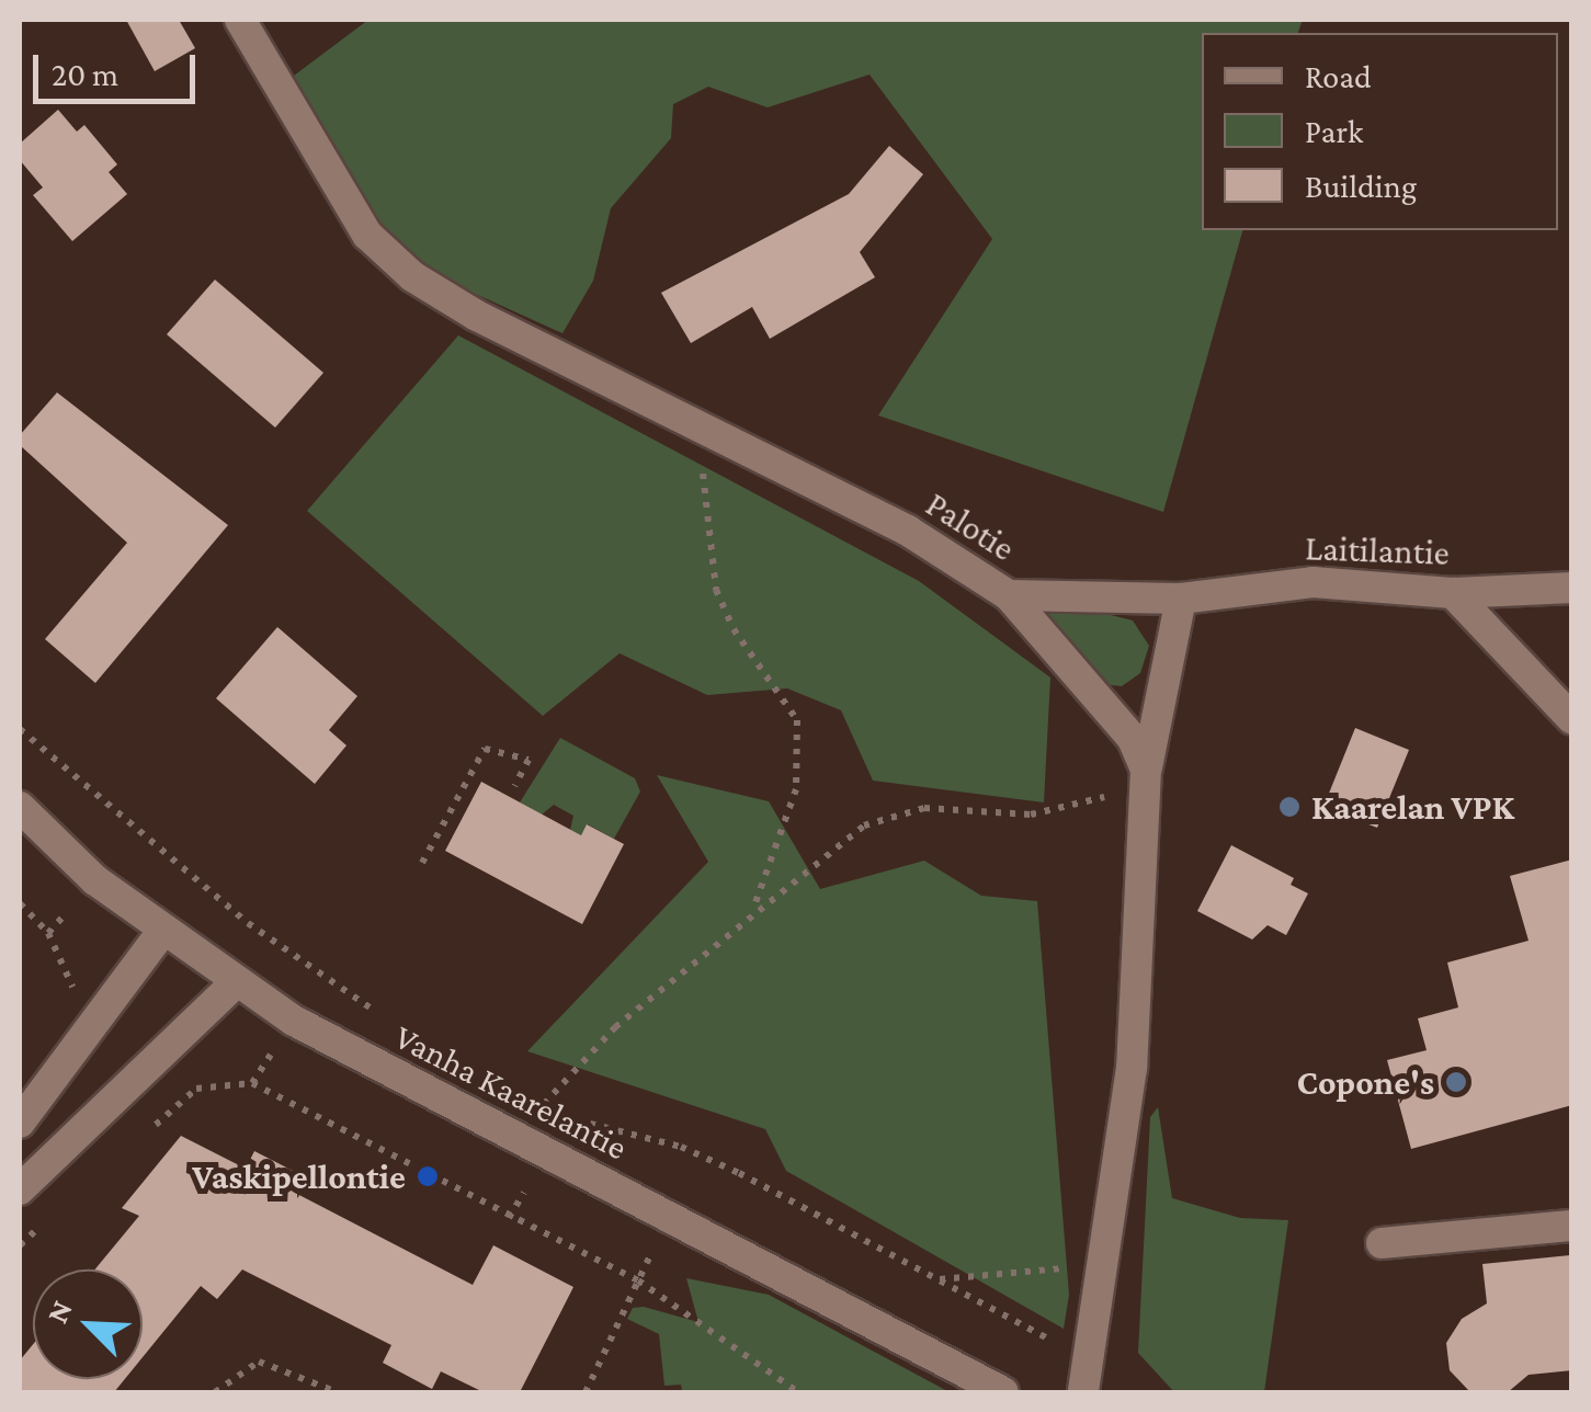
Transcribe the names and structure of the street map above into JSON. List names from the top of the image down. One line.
{"streets":{"street":["Palotie","Laitilantie","Vanha Kaarelantie"]},"crossings":[["Palotie","Laitilantie"]],"places":["Kaarelan VPK","Copone's","Vaskipellontie"],"legend":["Road","Park","Building"],"scale_bar":"20 m","north":"top left"}
